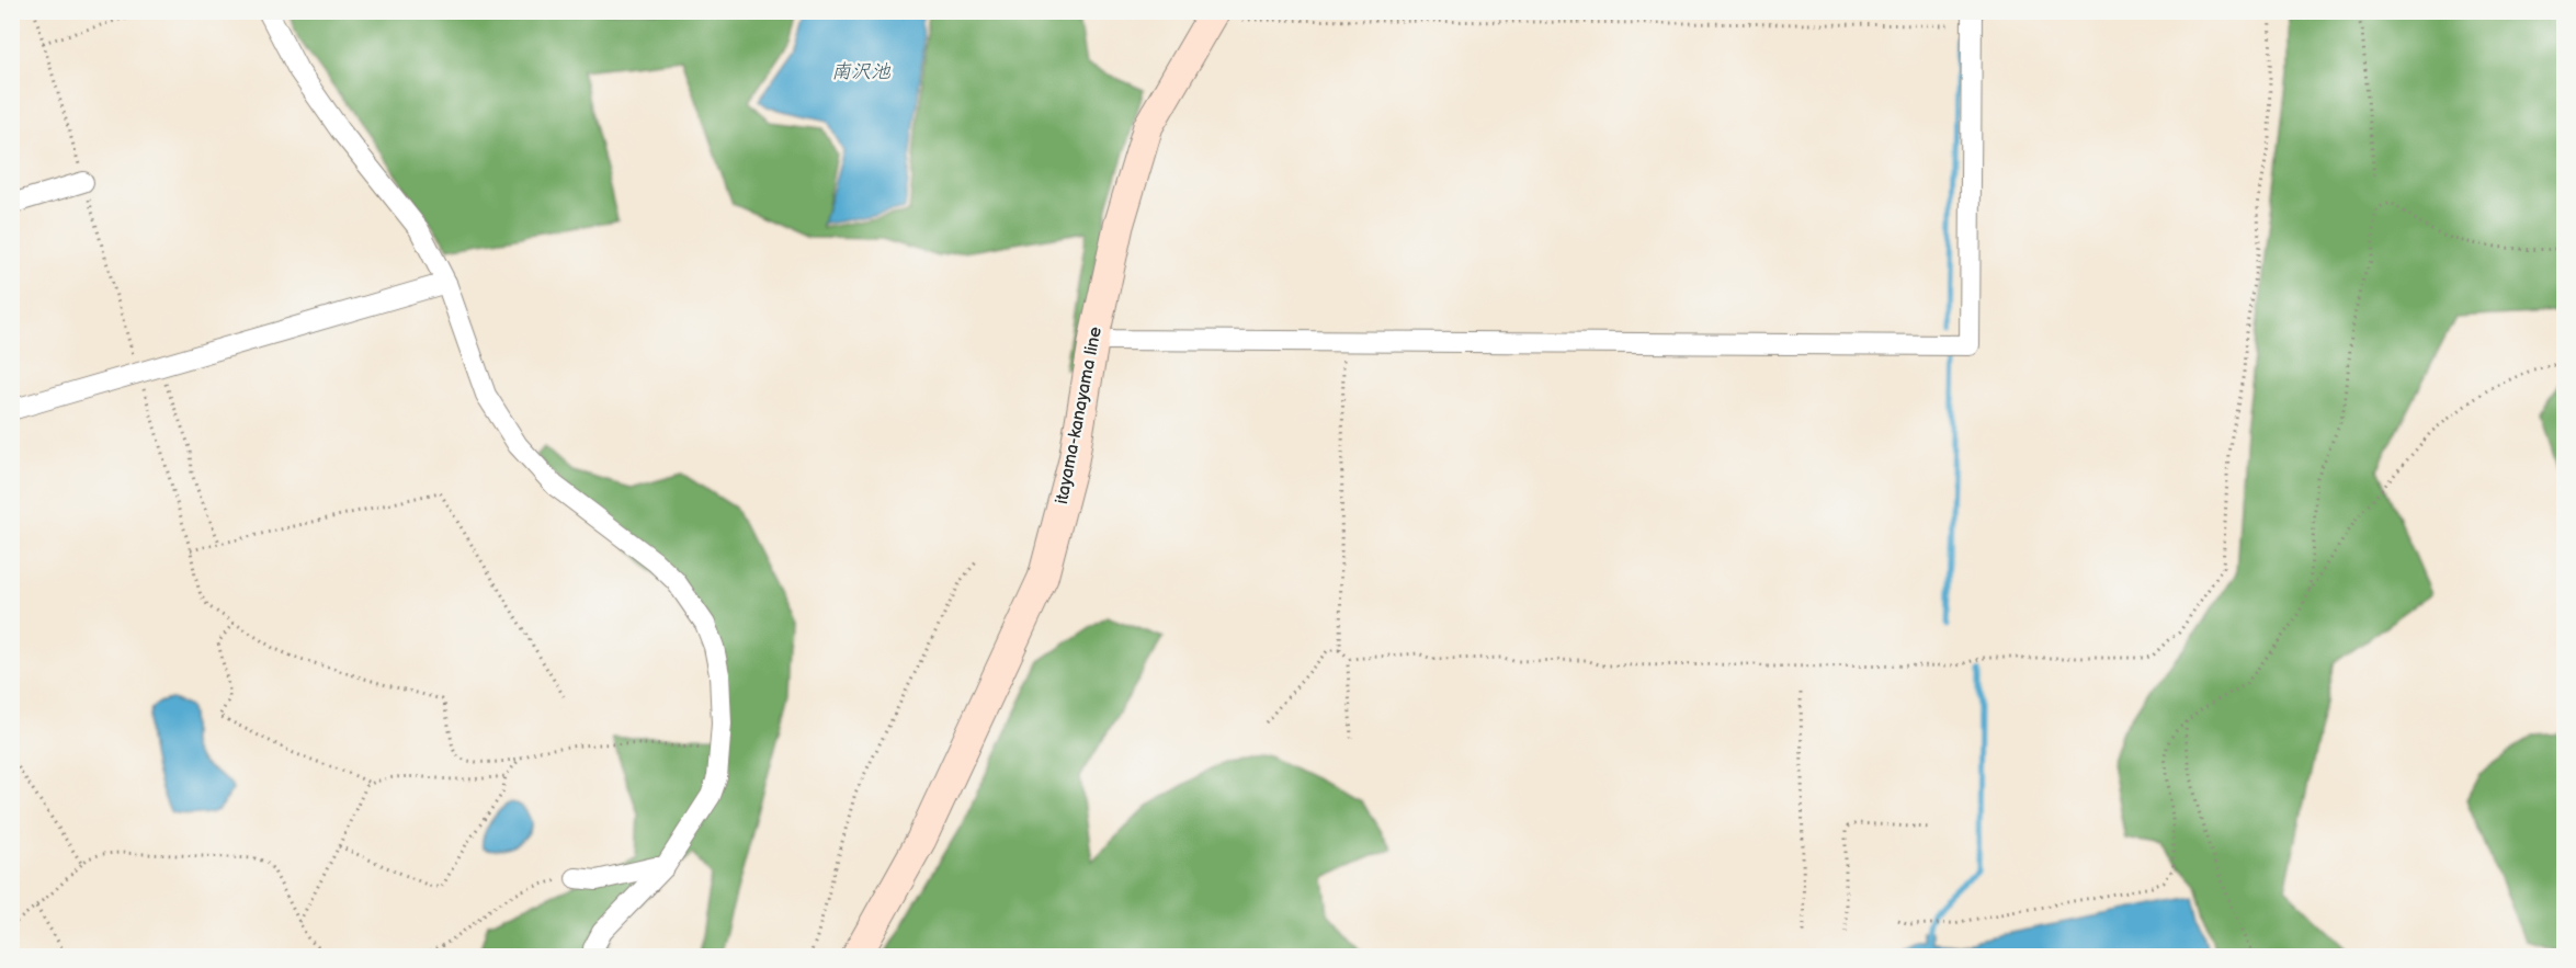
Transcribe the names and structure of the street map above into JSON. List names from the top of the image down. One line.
{"streets":{"main road":["itayama-kanayama line"]},"water":["南沢池"]}
